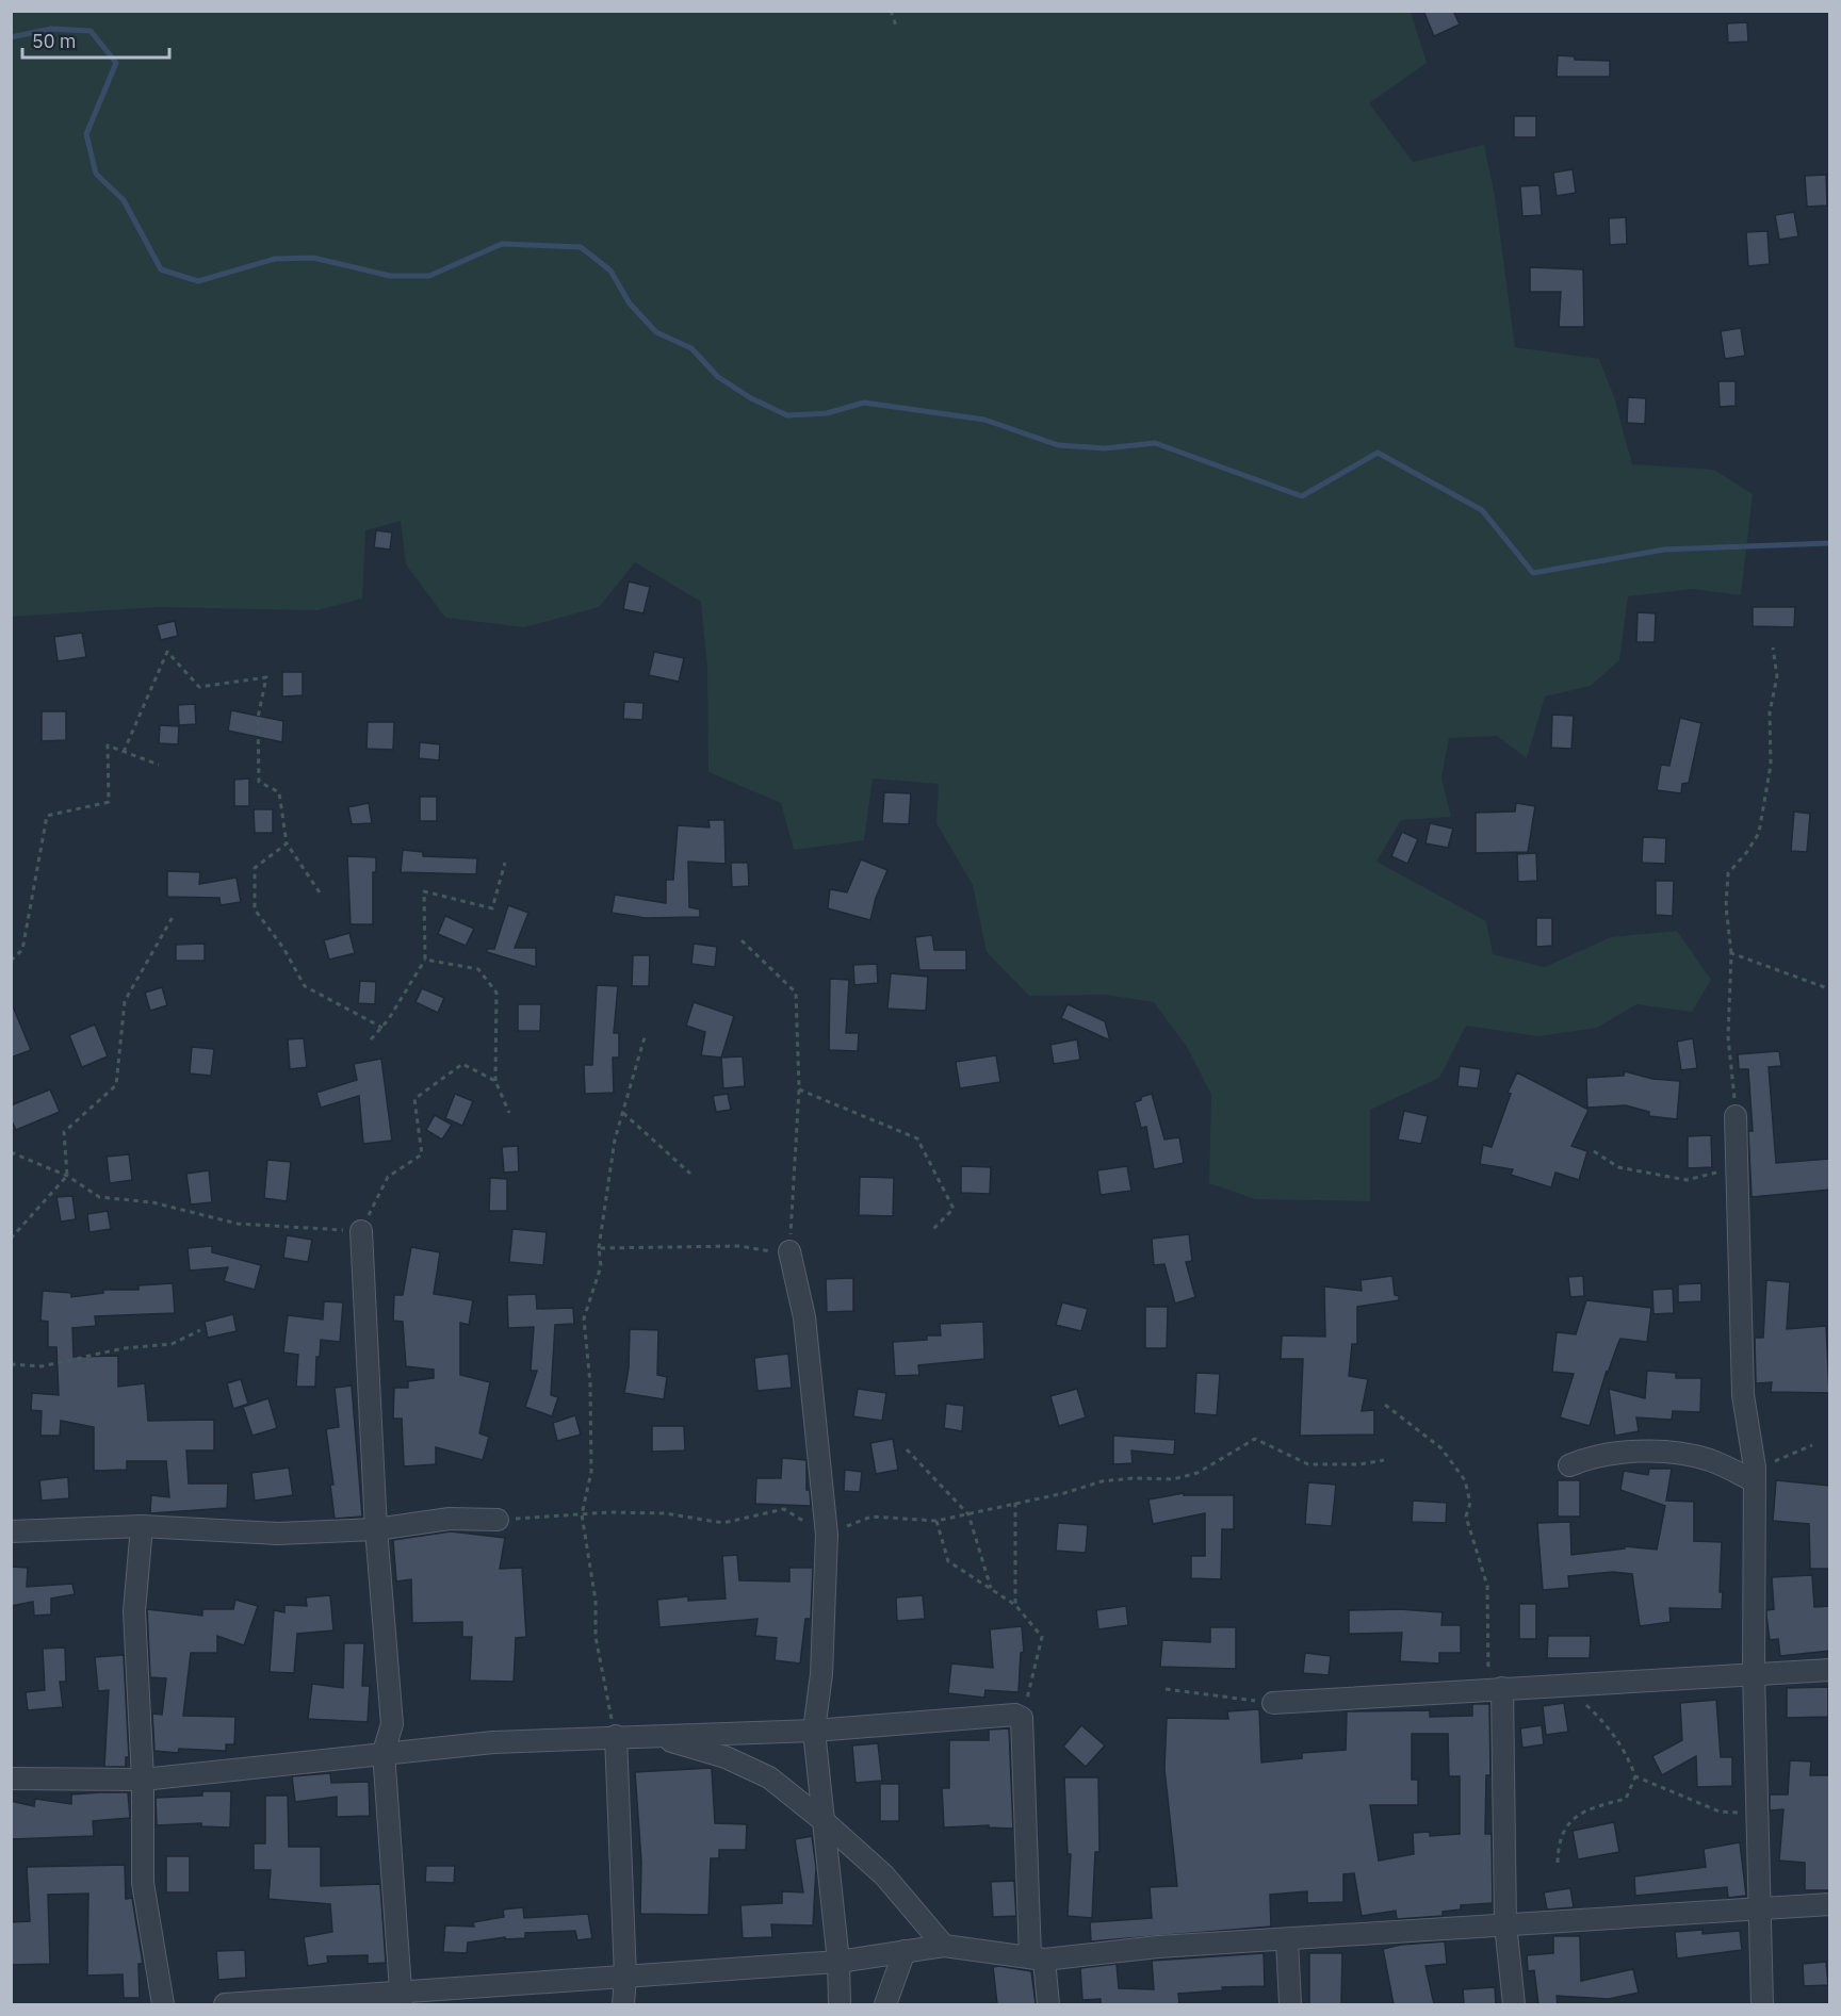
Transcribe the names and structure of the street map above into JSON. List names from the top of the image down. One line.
{"scale_bar":"50 m"}
